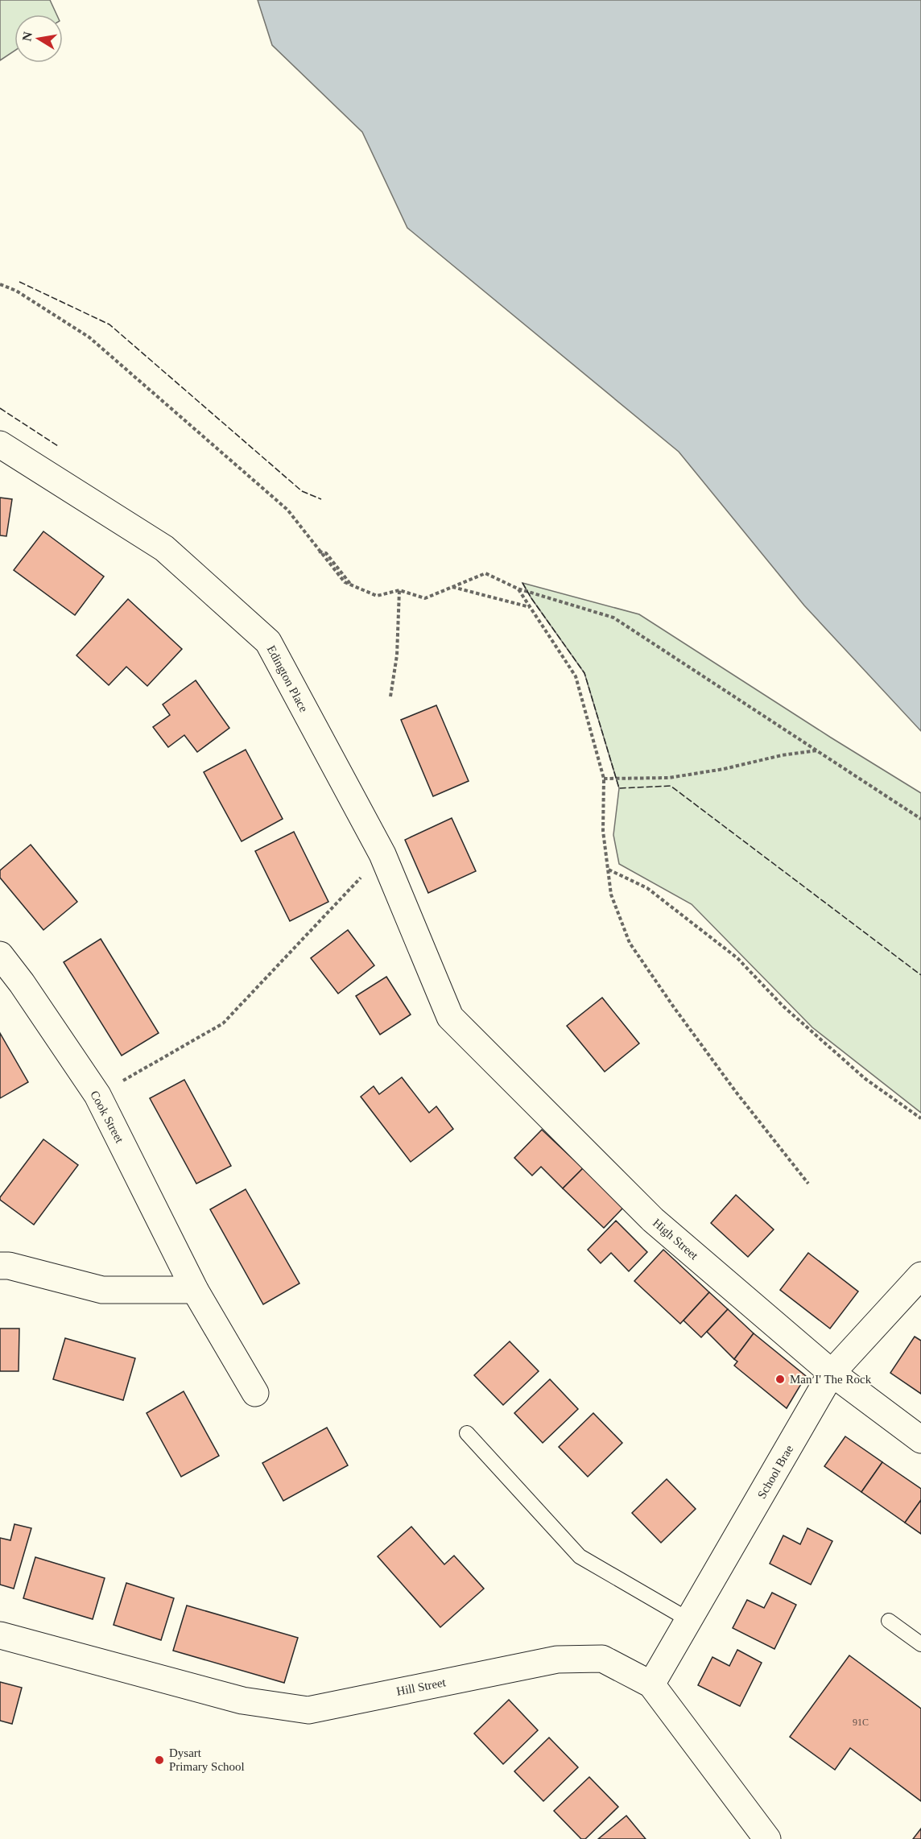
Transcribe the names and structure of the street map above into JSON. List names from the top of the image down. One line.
{"streets":{"street":["Edington Place","Cook Street","High Street","School Brae","Hill Street"]},"crossings":[["Edington Place","High Street"],["High Street","School Brae"],["School Brae","Hill Street"]],"places":["Man I' The Rock","Dysart Primary School"],"house_numbers":["91C"],"north":"left"}
